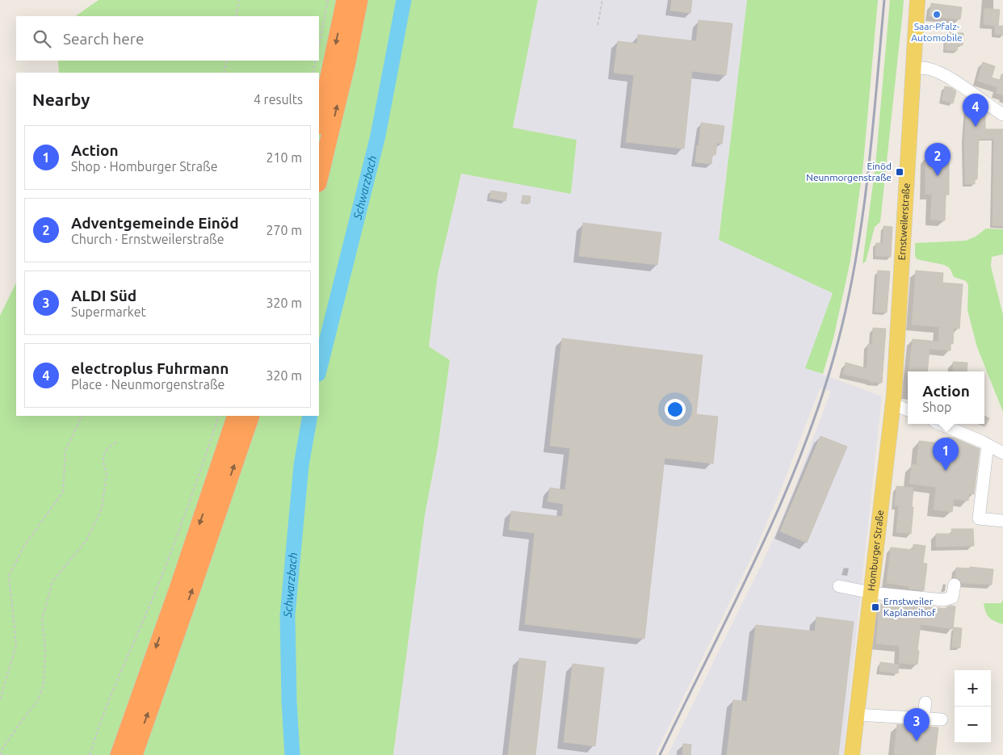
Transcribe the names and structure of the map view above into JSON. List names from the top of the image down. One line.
{"streets":{"main road":["Ernstweilerstraße","Homburger Straße"]},"crossings":[["Ernstweilerstraße","Homburger Straße"]],"water":["Schwarzbach"],"places":{"other":["Saar-Pfalz- Automobile"],"transit":["Einöd Neunmorgenstraße","Ernstweiler Kaplaneihof"]},"page":{"search":"Search here","heading":["Nearby","4 results"],"pins":["4","2","1","3"],"list":[{"mark":"1","name":"Action","note":"Shop · Homburger Straße","value":"210 m"},{"mark":"2","name":"Adventgemeinde Einöd","note":"Church · Ernstweilerstraße","value":"270 m"},{"mark":"3","name":"ALDI Süd","note":"Supermarket","value":"320 m"},{"mark":"4","name":"electroplus Fuhrmann","note":"Place · Neunmorgenstraße","value":"320 m"}],"popup":["Action","Shop"],"map_buttons":["+","−"]}}
